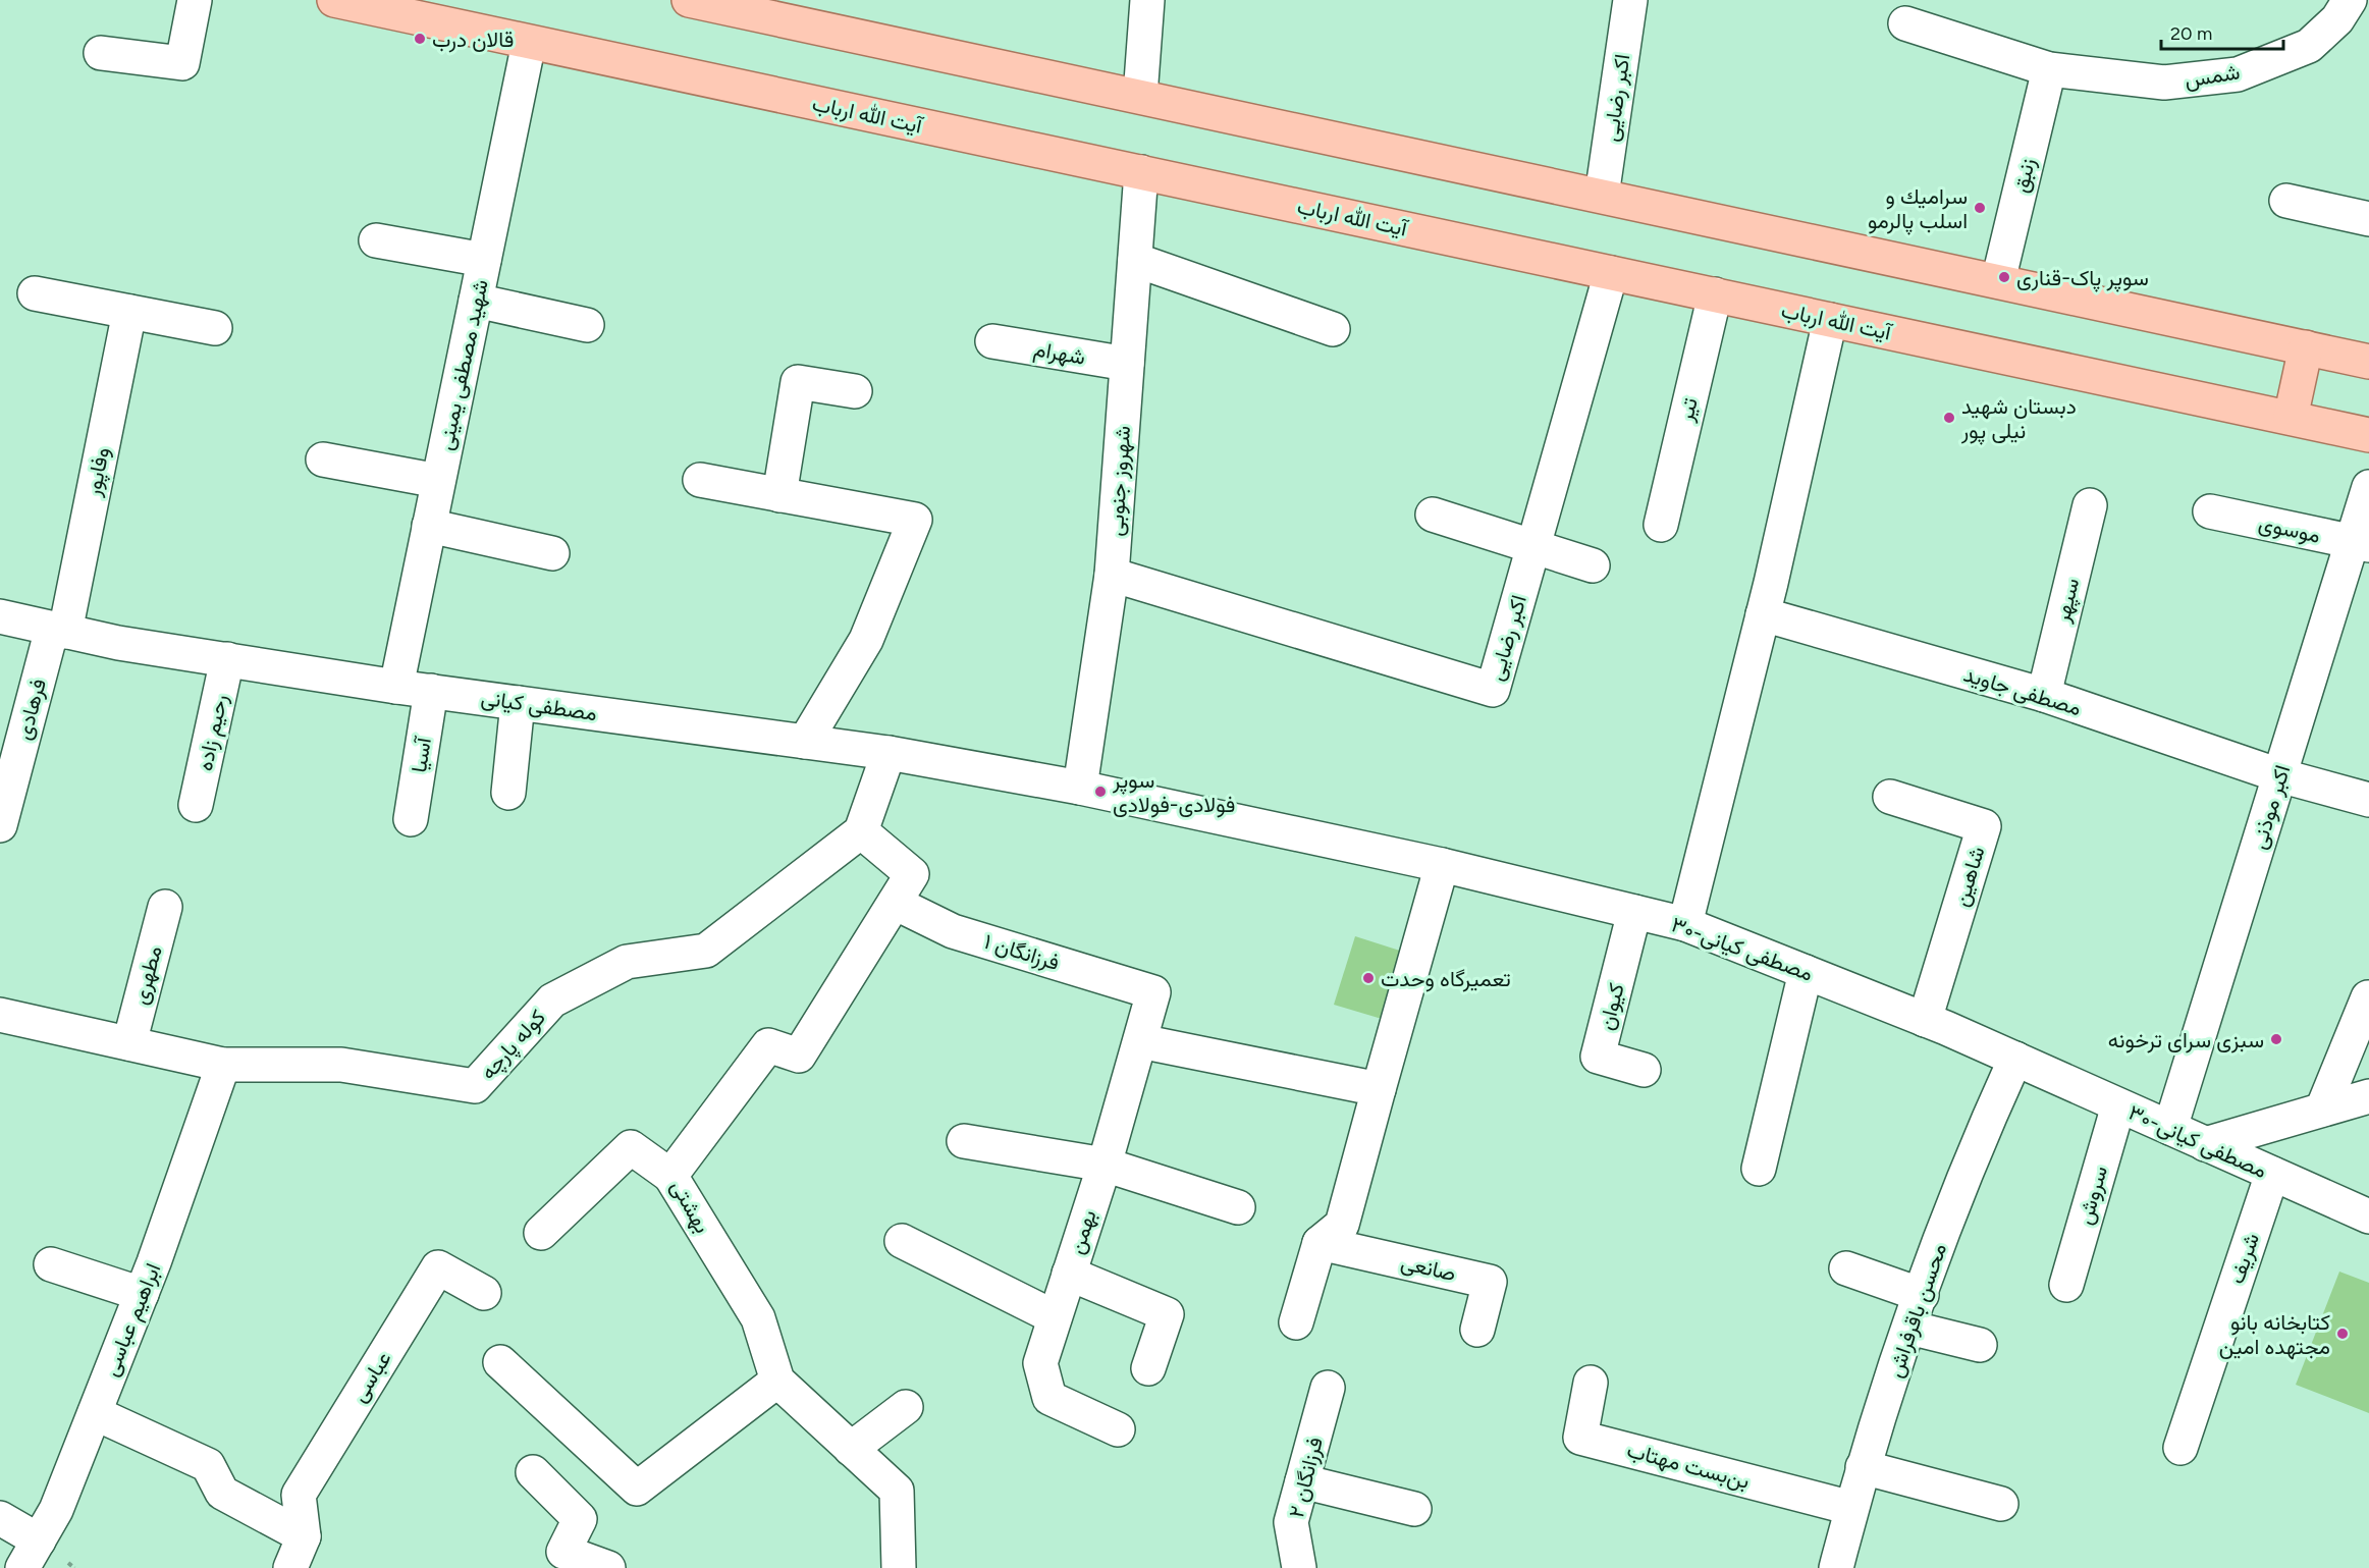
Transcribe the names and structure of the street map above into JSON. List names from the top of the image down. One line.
{"streets":{"main road":["آیت الله ارباب"],"street":["شمس","اکبر رضایی","زنبق","شهرام","شهید مصطفی یمینی","تیر","وفاپور","شهروز جنوبی","موسوی","سپهر","مصطفی جاوید","مصطفی کیانی","فرهادی","رحیم زاده","آسیا","اکبر موذنی","شاهین","۳۰-مصطفی کیانی","فرزانگان ۱","مطهری","کیوان","کوله پارچه","سروش","بهشتی","بهمن","شریف","صانعی","محسن باقرفراش","ابراهیم عباسی","عباسی","بن‌بست مهتاب","فرزانگان ۲"]},"crossings":[["شمس","زنبق"],["اکبر رضایی","آیت الله ارباب"],["اکبر رضایی","شهروز جنوبی"],["آیت الله ارباب","شهید مصطفی یمینی"],["آیت الله ارباب","تیر"],["آیت الله ارباب","شهروز جنوبی"],["شهرام","شهروز جنوبی"],["شهید مصطفی یمینی","مصطفی کیانی"],["وفاپور","مصطفی کیانی"],["وفاپور","فرهادی"],["شهروز جنوبی","مصطفی کیانی"],["شهروز جنوبی","۳۰-مصطفی کیانی"],["موسوی","اکبر موذنی"],["سپهر","مصطفی جاوید"],["مصطفی جاوید","اکبر موذنی"],["مصطفی کیانی","فرهادی"],["مصطفی کیانی","رحیم زاده"],["مصطفی کیانی","آسیا"],["مصطفی کیانی","۳۰-مصطفی کیانی"],["اکبر موذنی","۳۰-مصطفی کیانی"],["شاهین","۳۰-مصطفی کیانی"],["۳۰-مصطفی کیانی","کیوان"],["۳۰-مصطفی کیانی","سروش"],["۳۰-مصطفی کیانی","شریف"],["۳۰-مصطفی کیانی","محسن باقرفراش"],["فرزانگان ۱","بهشتی"],["فرزانگان ۱","بهمن"],["مطهری","کوله پارچه"],["کوله پارچه","بهشتی"],["کوله پارچه","ابراهیم عباسی"],["محسن باقرفراش","بن‌بست مهتاب"]],"places":["قالان درب","سراميك و اسلب پالرمو","سوپر پاک-قناری","دبستان شهید نیلی پور","سوپر فولادی-فولادی","تعمیرگاه وحدت","سبزی سرای ترخونه","کتابخانه بانو مجتهده امین"],"scale_bar":"20 m"}
